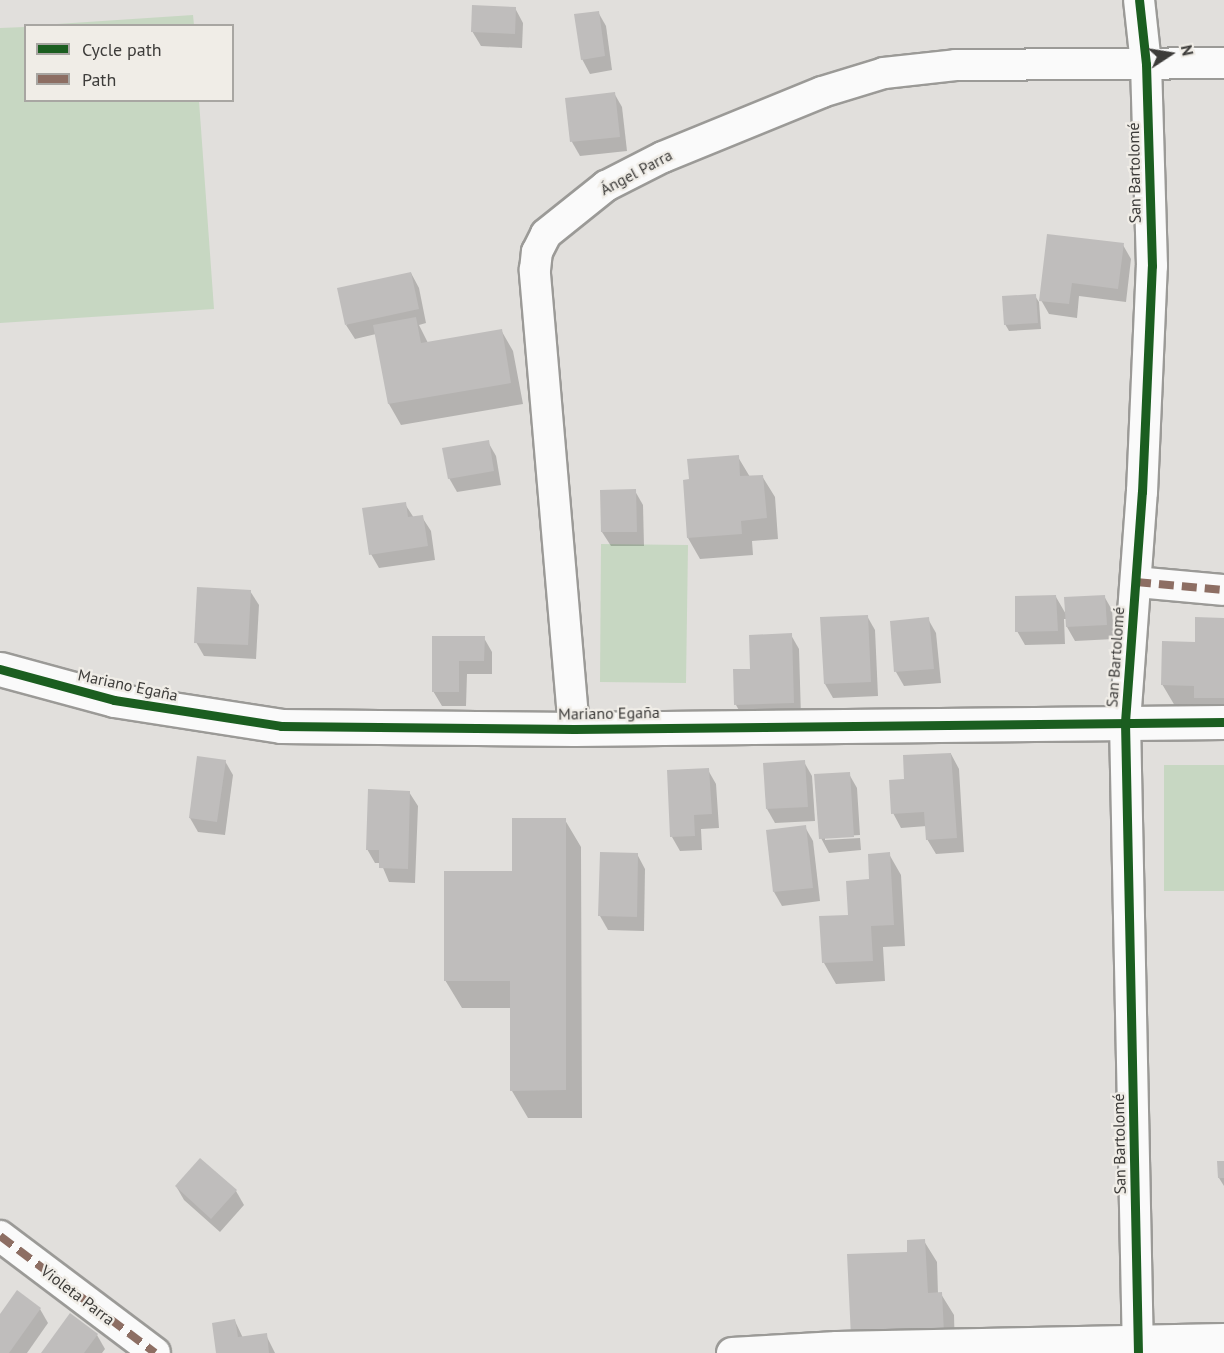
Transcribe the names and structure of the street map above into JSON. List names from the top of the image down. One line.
{"streets":{"street":["Ángel Parra","San Bartolomé","Mariano Egaña","Violeta Parra"]},"crossings":[["Ángel Parra","San Bartolomé"],["Ángel Parra","Mariano Egaña"],["San Bartolomé","Mariano Egaña"]],"legend":["Cycle path","Path"],"north":"right"}
